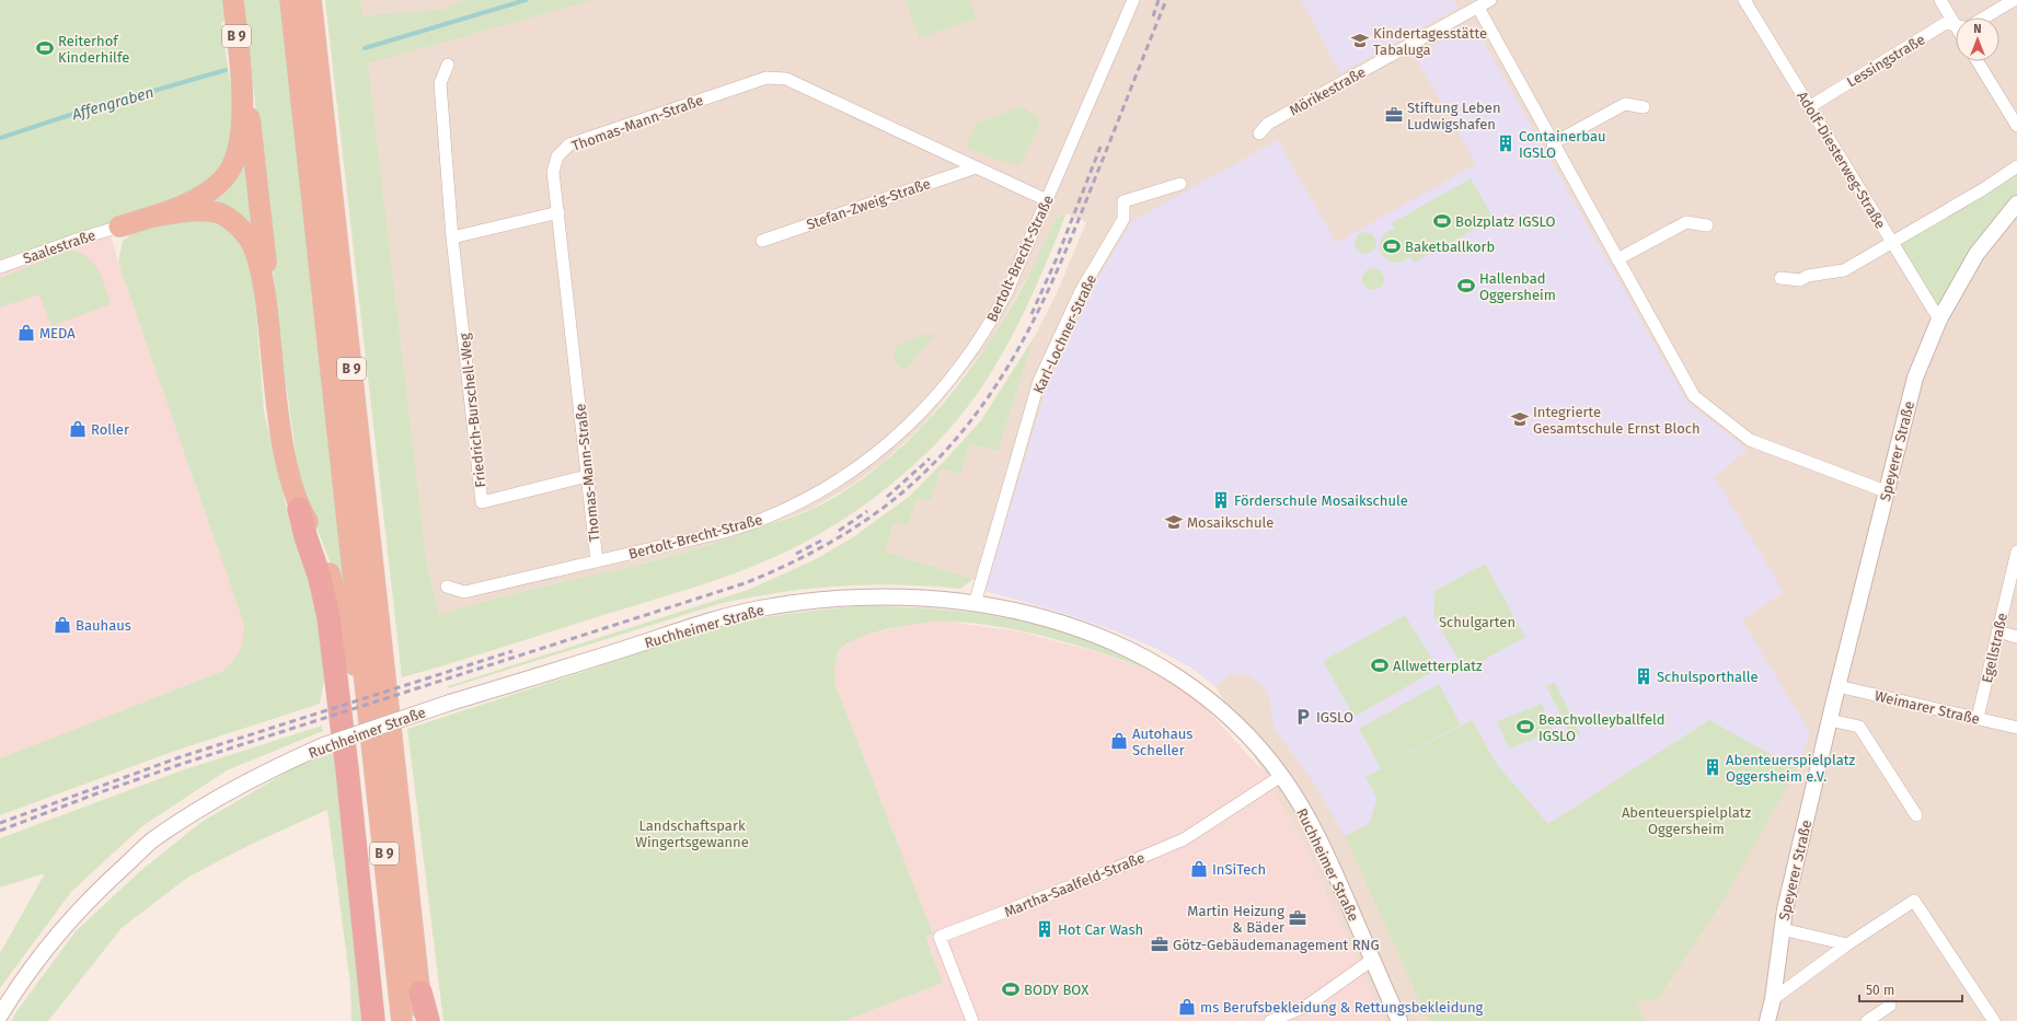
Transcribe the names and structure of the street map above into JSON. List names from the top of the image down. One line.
{"streets":{"highway":["B 9"],"street":["Lessingstraße","Mörikestraße","Thomas-Mann-Straße","Adolf-Diesterweg-Straße","Stefan-Zweig-Straße","Saalestraße","Bertolt-Brecht-Straße","Karl-Lochner-Straße","Friedrich-Burschell-Weg","Speyerer Straße","Ruchheimer Straße","Egellstraße","Weimarer Straße","Martha-Saalfeld-Straße"]},"crossings":[["Lessingstraße","Adolf-Diesterweg-Straße"],["Thomas-Mann-Straße","Stefan-Zweig-Straße"],["Thomas-Mann-Straße","Bertolt-Brecht-Straße"],["Thomas-Mann-Straße","Friedrich-Burschell-Weg"],["Adolf-Diesterweg-Straße","Speyerer Straße"],["Karl-Lochner-Straße","Ruchheimer Straße"],["Speyerer Straße","Weimarer Straße"],["Ruchheimer Straße","Martha-Saalfeld-Straße"],["Egellstraße","Weimarer Straße"]],"water":["Affengraben"],"parks":["Schulgarten","Abenteuerspielplatz Oggersheim","Landschaftspark Wingertsgewanne"],"places":{"school or university":["Kindertagesstätte Tabaluga","Integrierte Gesamtschule Ernst Bloch","Mosaikschule"],"sports":["Reiterhof Kinderhilfe","Bolzplatz IGSLO","Baketballkorb","Hallenbad Oggersheim","Allwetterplatz","Beachvolleyballfeld IGSLO","BODY BOX"],"office":["Stiftung Leben Ludwigshafen","Martin Heizung & Bäder","Götz-Gebäudemanagement RNG"],"building":["Containerbau IGSLO","Förderschule Mosaikschule","Schulsporthalle","Abenteuerspielplatz Oggersheim e.V.","Hot Car Wash"],"shop":["MEDA","Roller","Bauhaus","Autohaus Scheller","InSiTech","ms Berufsbekleidung & Rettungsbekleidung"],"parking":["IGSLO"]},"scale_bar":"50 m","north":"top"}
